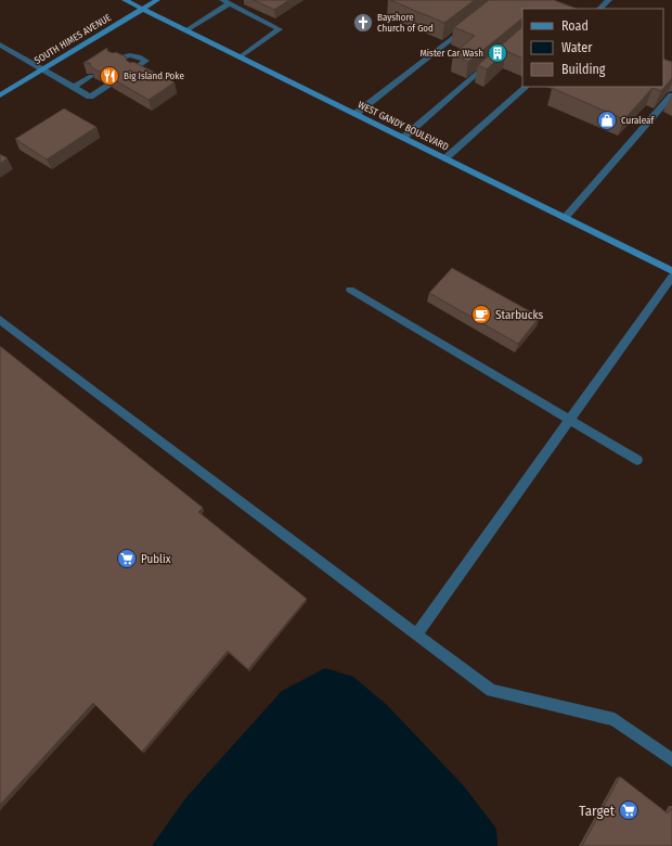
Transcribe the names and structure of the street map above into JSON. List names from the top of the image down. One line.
{"streets":{"main road":["SOUTH HIMES AVENUE","WEST GANDY BOULEVARD"]},"crossings":[["SOUTH HIMES AVENUE","WEST GANDY BOULEVARD"]],"places":{"church":["Bayshore Church of God"],"building":["Mister Car Wash"],"restaurant":["Big Island Poke"],"shop":["Curaleaf"],"cafe":["Starbucks"],"supermarket":["Publix","Target"]},"legend":["Road","Water","Building"]}
